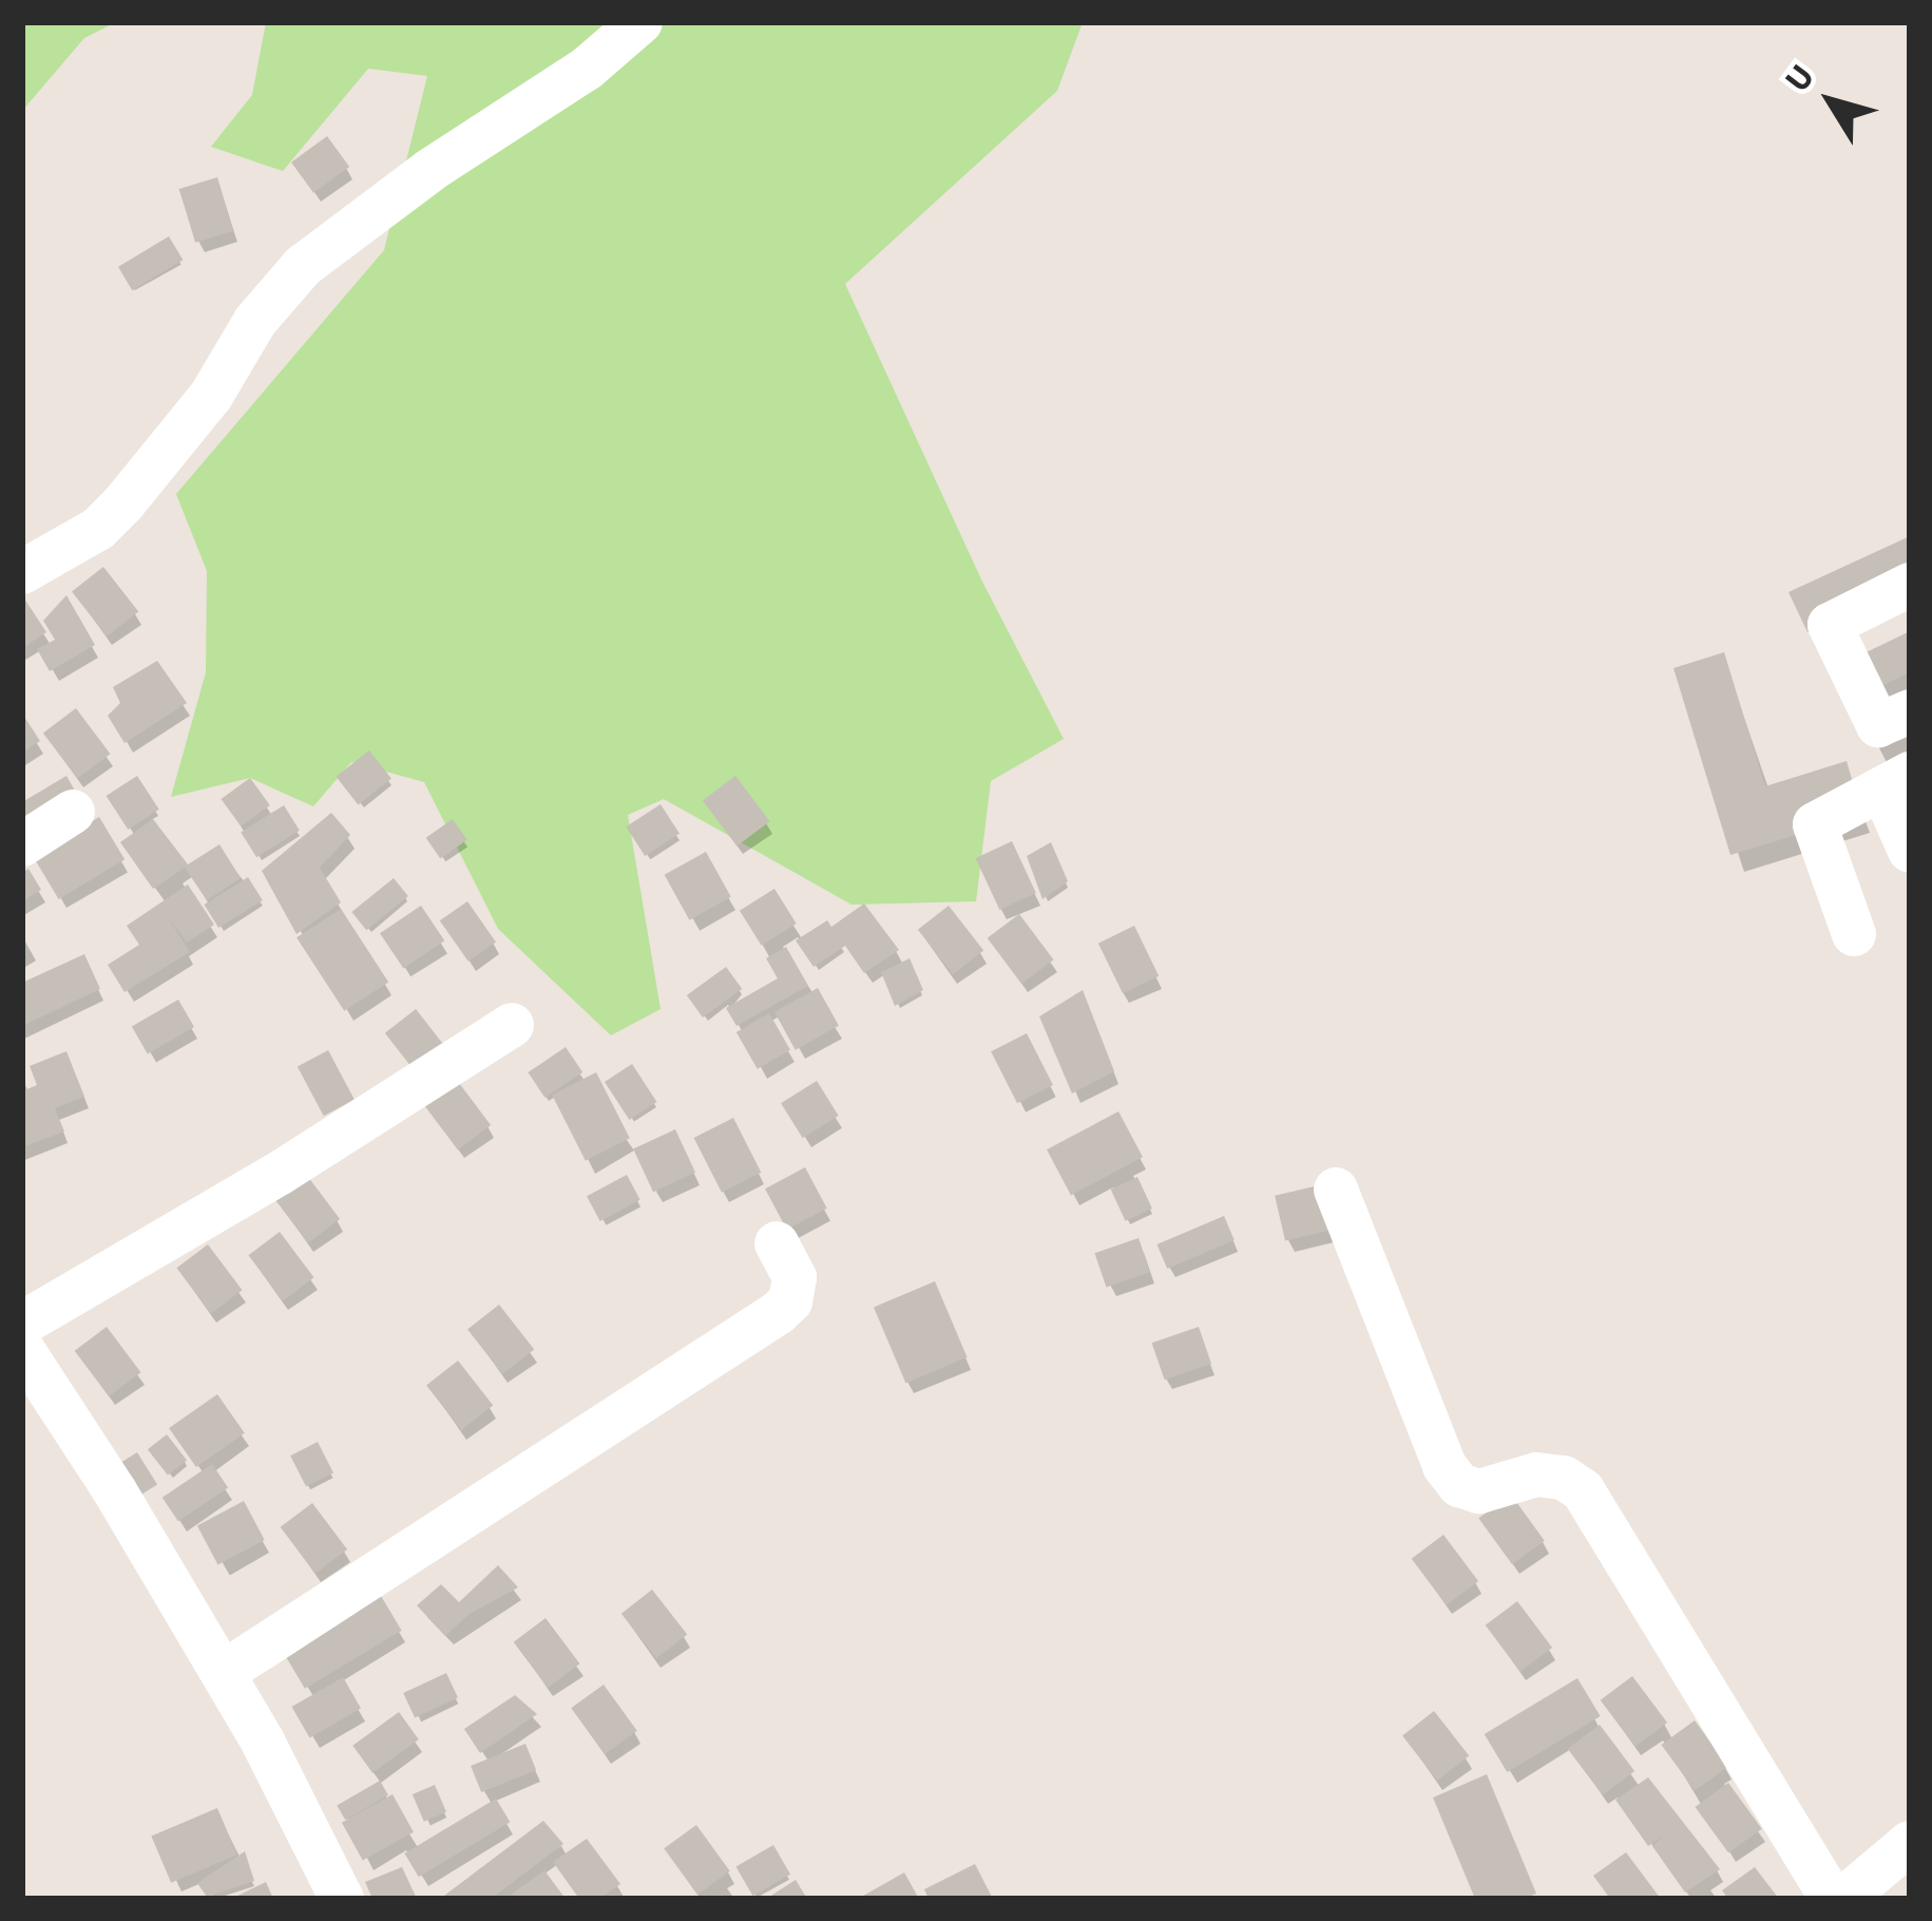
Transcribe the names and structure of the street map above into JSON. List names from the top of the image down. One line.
{"north":"top left"}
